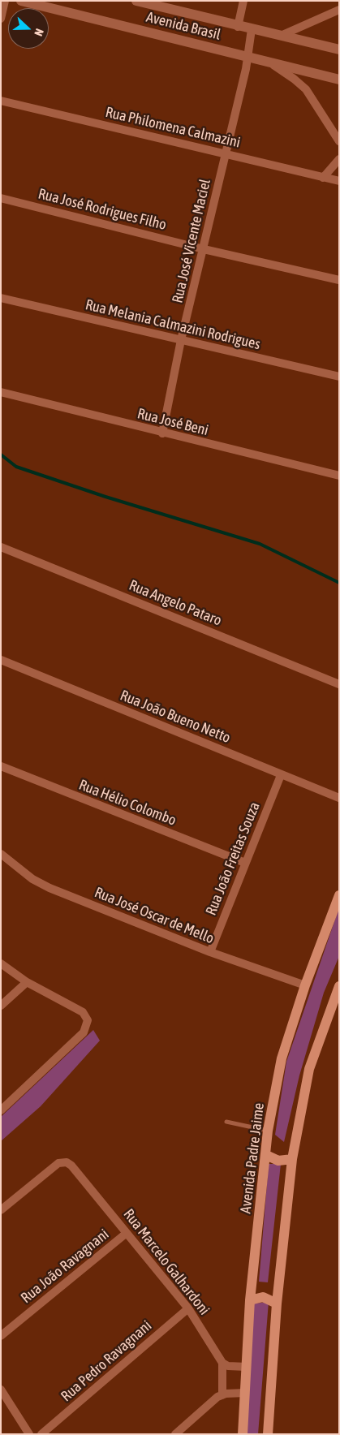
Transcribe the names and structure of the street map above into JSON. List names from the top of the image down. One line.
{"streets":{"main road":["Avenida Padre Jaime"],"street":["Avenida Brasil","Rua Philomena Calmazini","Rua José Rodrigues Filho","Rua José Vicente Maciel","Rua Melania Calmazini Rodrigues","Rua José Beni","Rua Angelo Pataro","Rua João Bueno Netto","Rua Hélio Colombo","Rua João Freitas Souza","Rua José Oscar de Mello","Rua Marcelo Galhardoni","Rua João Ravagnani","Rua Pedro Ravagnani"]},"crossings":[["Avenida Brasil","Rua José Vicente Maciel"],["Rua Philomena Calmazini","Rua José Vicente Maciel"],["Rua José Rodrigues Filho","Rua José Vicente Maciel"],["Rua José Vicente Maciel","Rua Melania Calmazini Rodrigues"],["Rua José Vicente Maciel","Rua José Beni"],["Rua João Bueno Netto","Rua João Freitas Souza"],["Rua Hélio Colombo","Rua João Freitas Souza"],["Rua João Freitas Souza","Rua José Oscar de Mello"],["Rua José Oscar de Mello","Avenida Padre Jaime"],["Rua Marcelo Galhardoni","Rua João Ravagnani"],["Rua Marcelo Galhardoni","Rua Pedro Ravagnani"]],"north":"right"}
